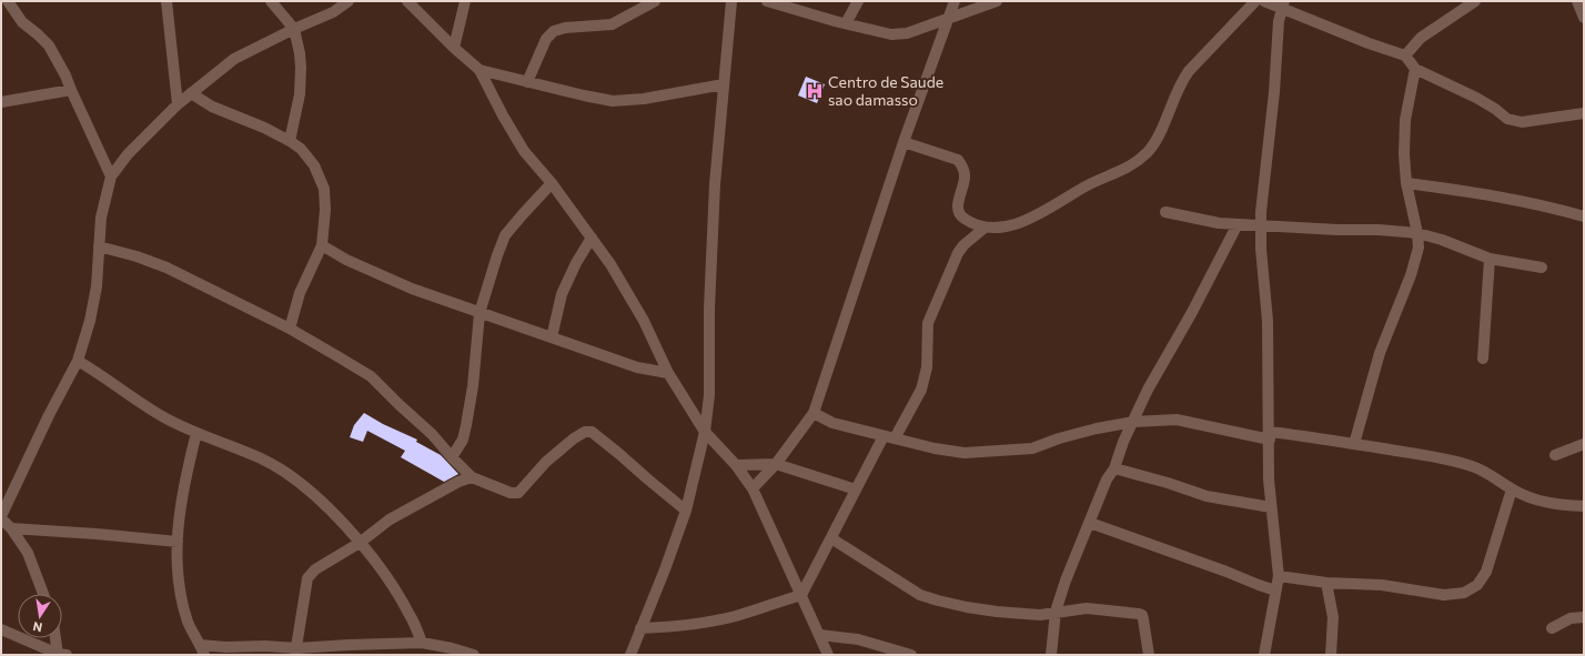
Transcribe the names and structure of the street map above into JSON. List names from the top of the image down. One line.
{"places":{"hospital":["Centro de Saude sao damasso"]},"north":"bottom"}
